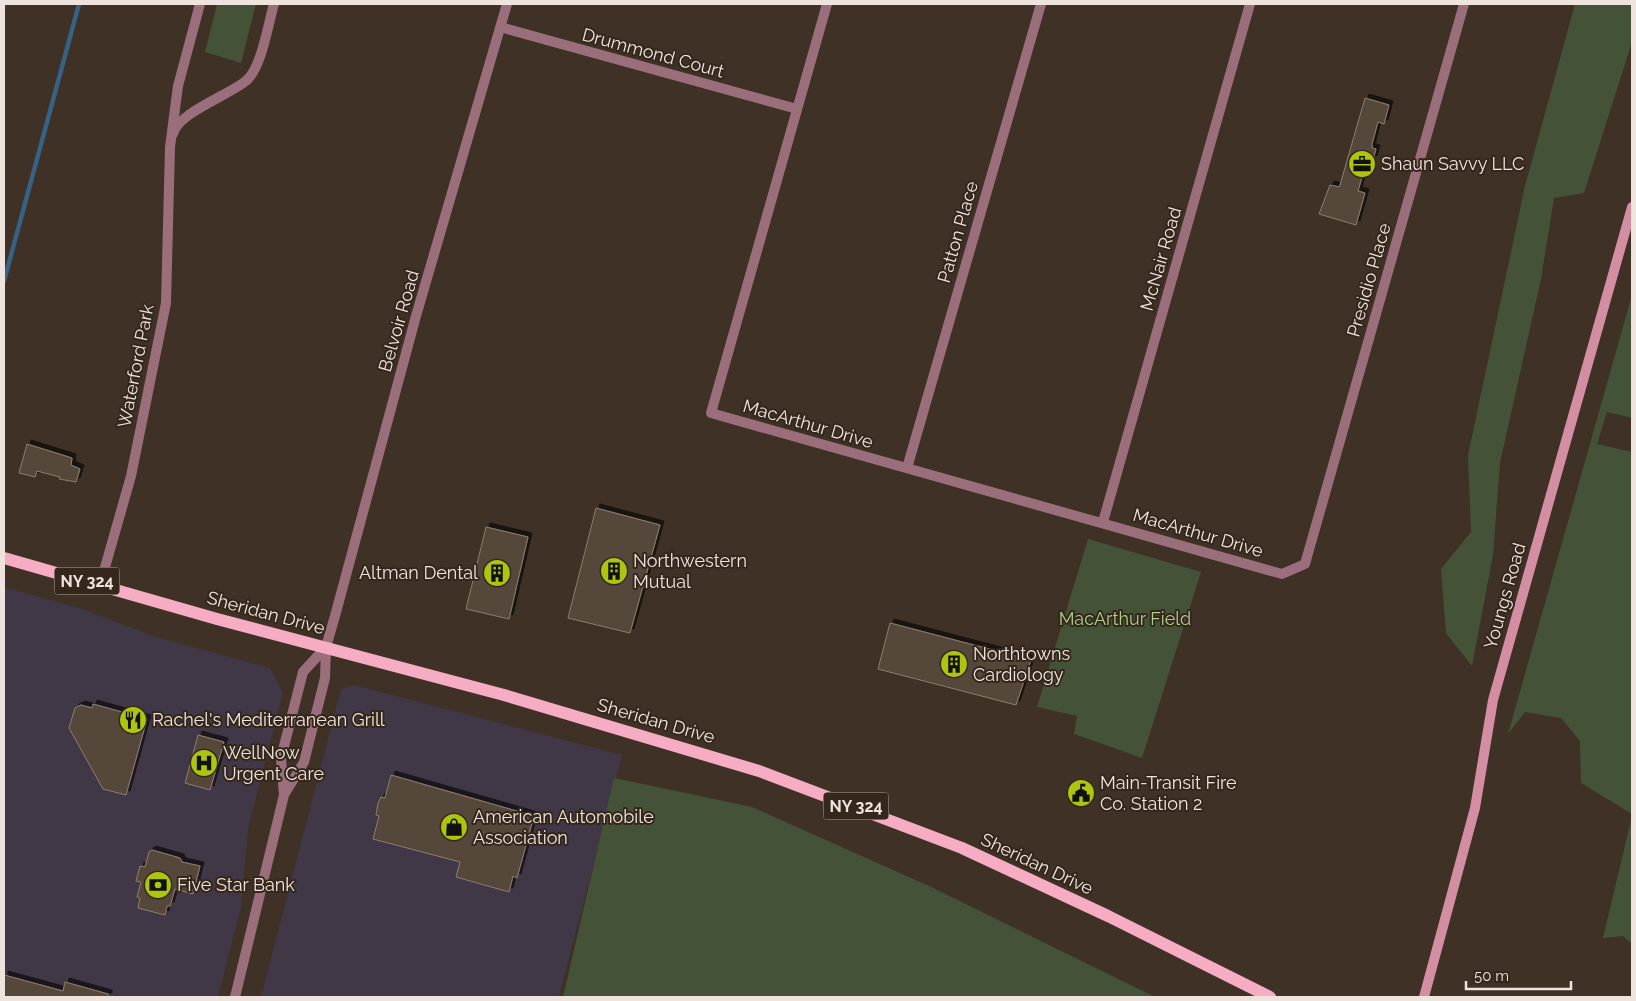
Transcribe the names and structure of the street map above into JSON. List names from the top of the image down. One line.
{"streets":{"main road":["NY 324","Sheridan Drive"],"street":["Drummond Court","Patton Place","McNair Road","Presidio Place","Belvoir Road","Waterford Park","MacArthur Drive","Youngs Road"]},"crossings":[["Drummond Court","Belvoir Road"],["Drummond Court","MacArthur Drive"],["Patton Place","MacArthur Drive"],["McNair Road","MacArthur Drive"],["Presidio Place","MacArthur Drive"],["Belvoir Road","Sheridan Drive"],["Waterford Park","Sheridan Drive"]],"parks":["MacArthur Field"],"places":{"office":["Shaun Savvy LLC"],"building":["Northwestern Mutual","Altman Dental","Northtowns Cardiology"],"restaurant":["Rachel's Mediterranean Grill"],"hospital":["WellNow Urgent Care"],"public building":["Main-Transit Fire Co. Station 2"],"shop":["American Automobile Association"],"bank":["Five Star Bank"]},"scale_bar":"50 m"}
